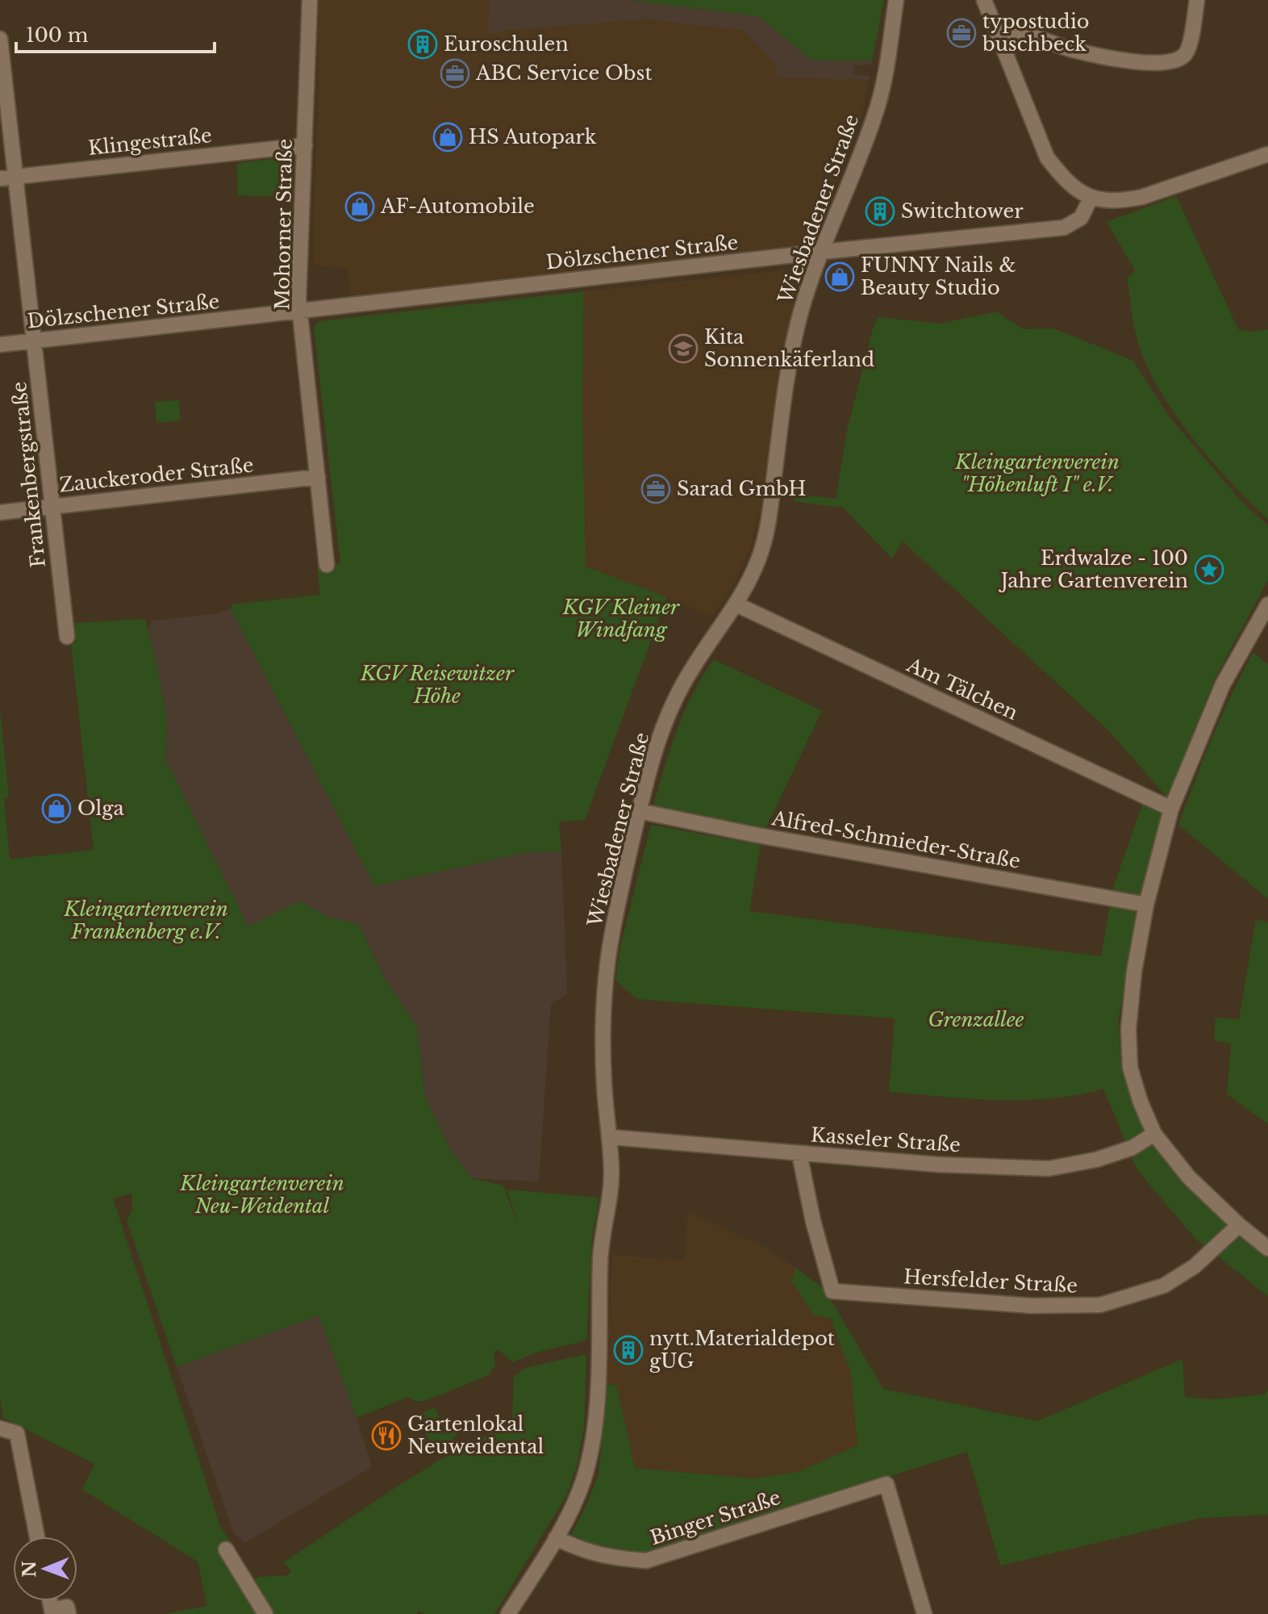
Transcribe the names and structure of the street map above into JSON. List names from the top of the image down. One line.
{"streets":{"street":["Klingestraße","Wiesbadener Straße","Mohorner Straße","Dölzschener Straße","Frankenbergstraße","Zauckeroder Straße","Am Tälchen","Alfred-Schmieder-Straße","Kasseler Straße","Hersfelder Straße","Binger Straße"]},"crossings":[["Klingestraße","Mohorner Straße"],["Klingestraße","Frankenbergstraße"],["Wiesbadener Straße","Dölzschener Straße"],["Wiesbadener Straße","Am Tälchen"],["Wiesbadener Straße","Alfred-Schmieder-Straße"],["Wiesbadener Straße","Kasseler Straße"],["Wiesbadener Straße","Binger Straße"],["Mohorner Straße","Dölzschener Straße"],["Mohorner Straße","Zauckeroder Straße"],["Dölzschener Straße","Frankenbergstraße"],["Frankenbergstraße","Zauckeroder Straße"],["Kasseler Straße","Hersfelder Straße"]],"parks":["Kleingartenverein \"Höhenluft I\" e.V.","KGV Kleiner Windfang","KGV Reisewitzer Höhe","Kleingartenverein Frankenberg e.V.","Grenzallee","Kleingartenverein Neu-Weidental"],"places":{"office":["typostudio buschbeck","ABC Service Obst","Sarad GmbH"],"building":["Euroschulen","Switchtower","nytt.Materialdepot gUG"],"shop":["HS Autopark","AF-Automobile","FUNNY Nails & Beauty Studio","Olga"],"school or university":["Kita Sonnenkäferland"],"place":["Erdwalze - 100 Jahre Gartenverein"],"restaurant":["Gartenlokal Neuweidental"]},"scale_bar":"100 m","north":"left"}
